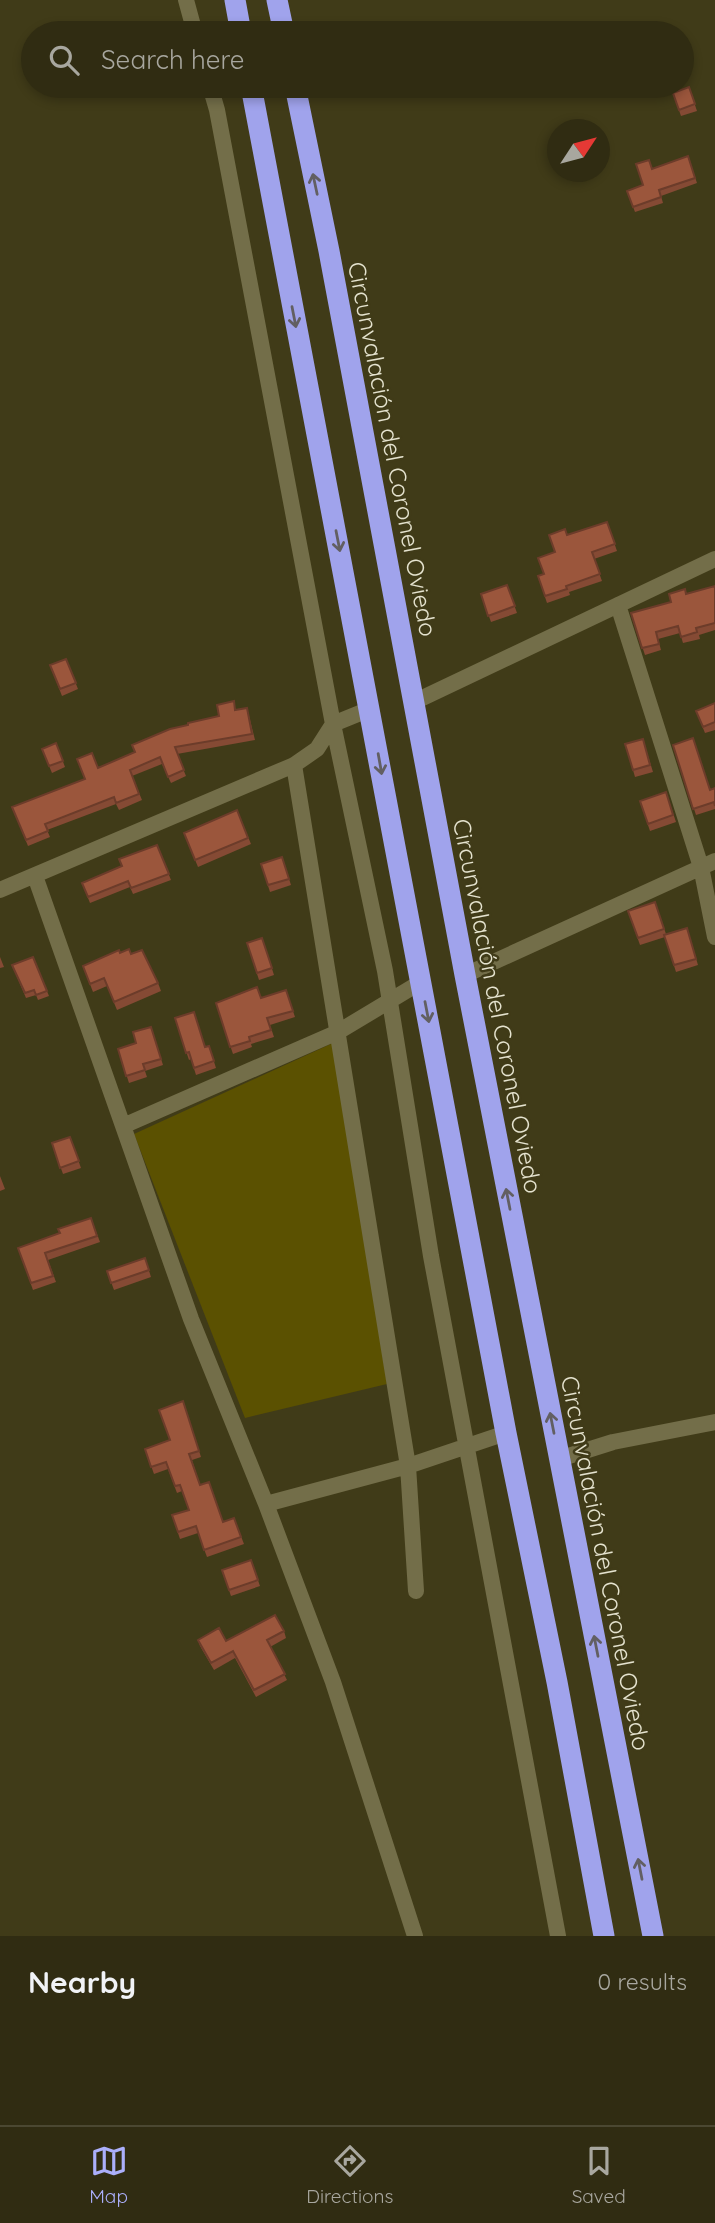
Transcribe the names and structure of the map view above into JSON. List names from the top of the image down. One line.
{"streets":{"highway":["Circunvalación del Coronel Oviedo"]},"north":"top right","page":{"search":"Search here","heading":["Nearby","0 results"],"nav":["Map","Directions","Saved"]}}
